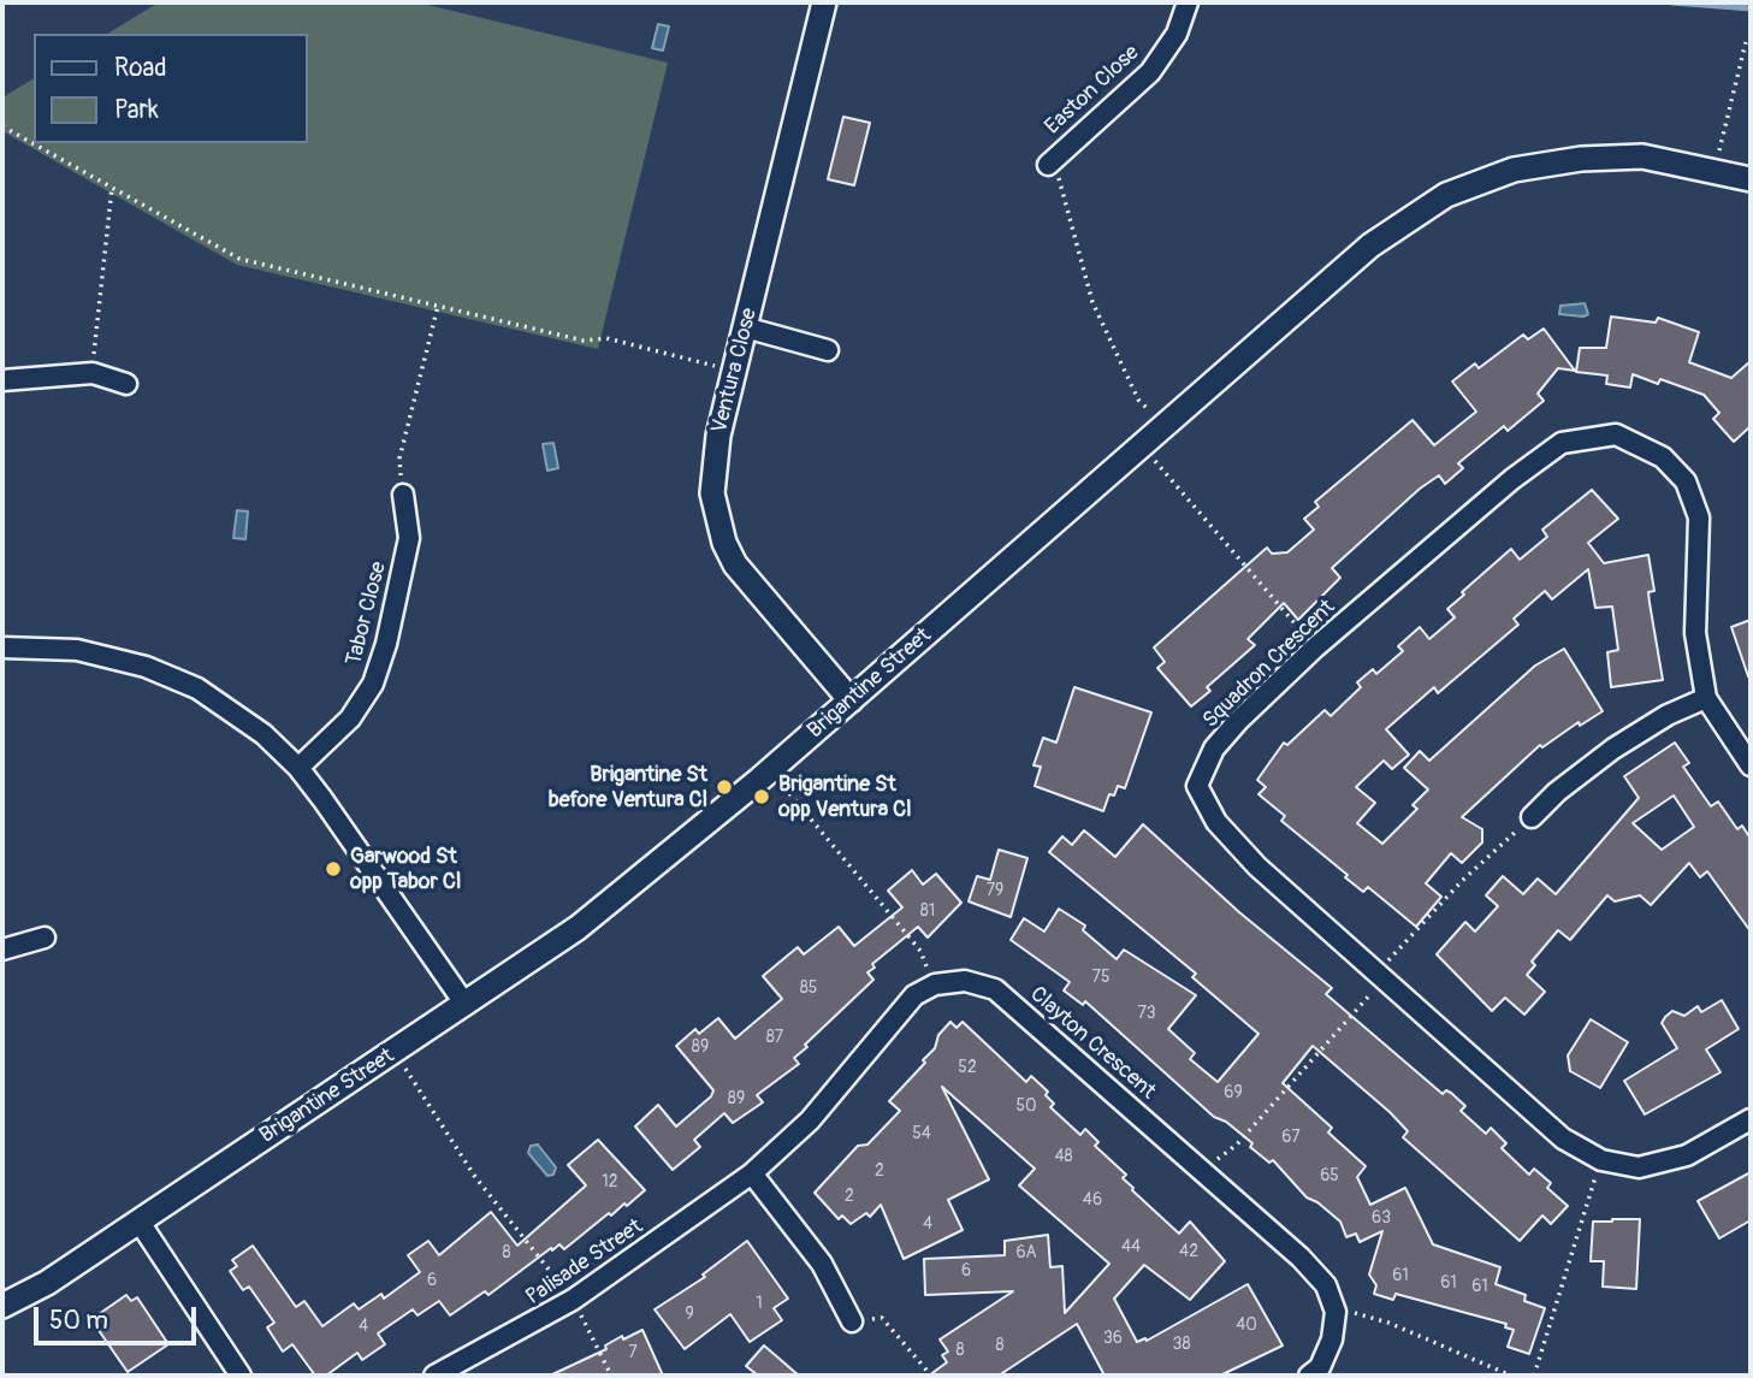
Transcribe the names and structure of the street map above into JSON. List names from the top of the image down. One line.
{"streets":{"street":["Easton Close","Ventura Close","Tabor Close","Squadron Crescent","Brigantine Street","Clayton Crescent","Palisade Street"]},"crossings":[["Ventura Close","Brigantine Street"]],"places":["Brigantine St before Ventura Cl","Brigantine St opp Ventura Cl","Garwood St opp Tabor Cl"],"house_numbers":["79","81","75","85","73","87","89","52","69","89","50","54","67","48","2","65","12","2","46","63","4","44","42","8","6A","6","61","6","61","61","1","9","40","4","36","38","8","8","7"],"legend":["Road","Park"],"scale_bar":"50 m"}
